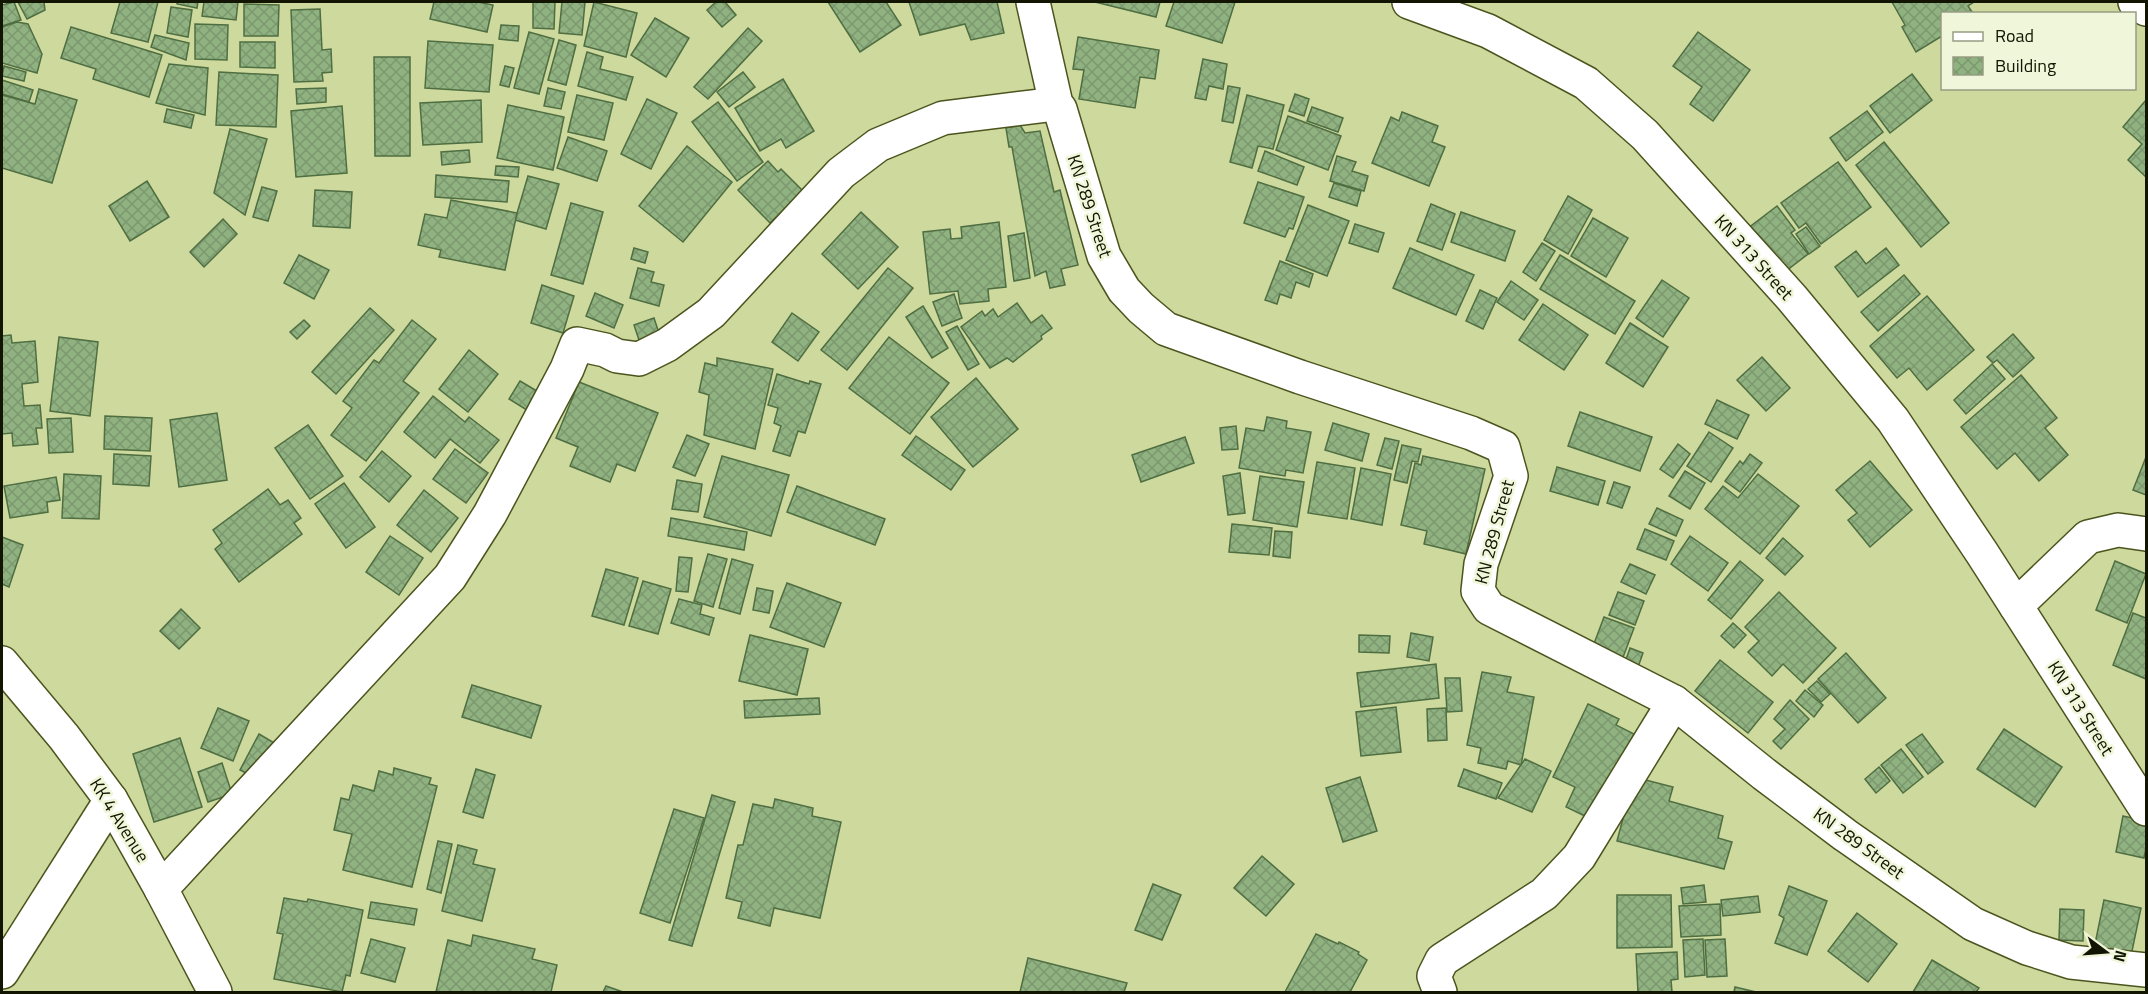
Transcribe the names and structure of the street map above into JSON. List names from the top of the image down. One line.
{"streets":{"street":["KN 289 Street","KN 313 Street","KK 4 Avenue"]},"legend":["Road","Building"],"north":"right"}
